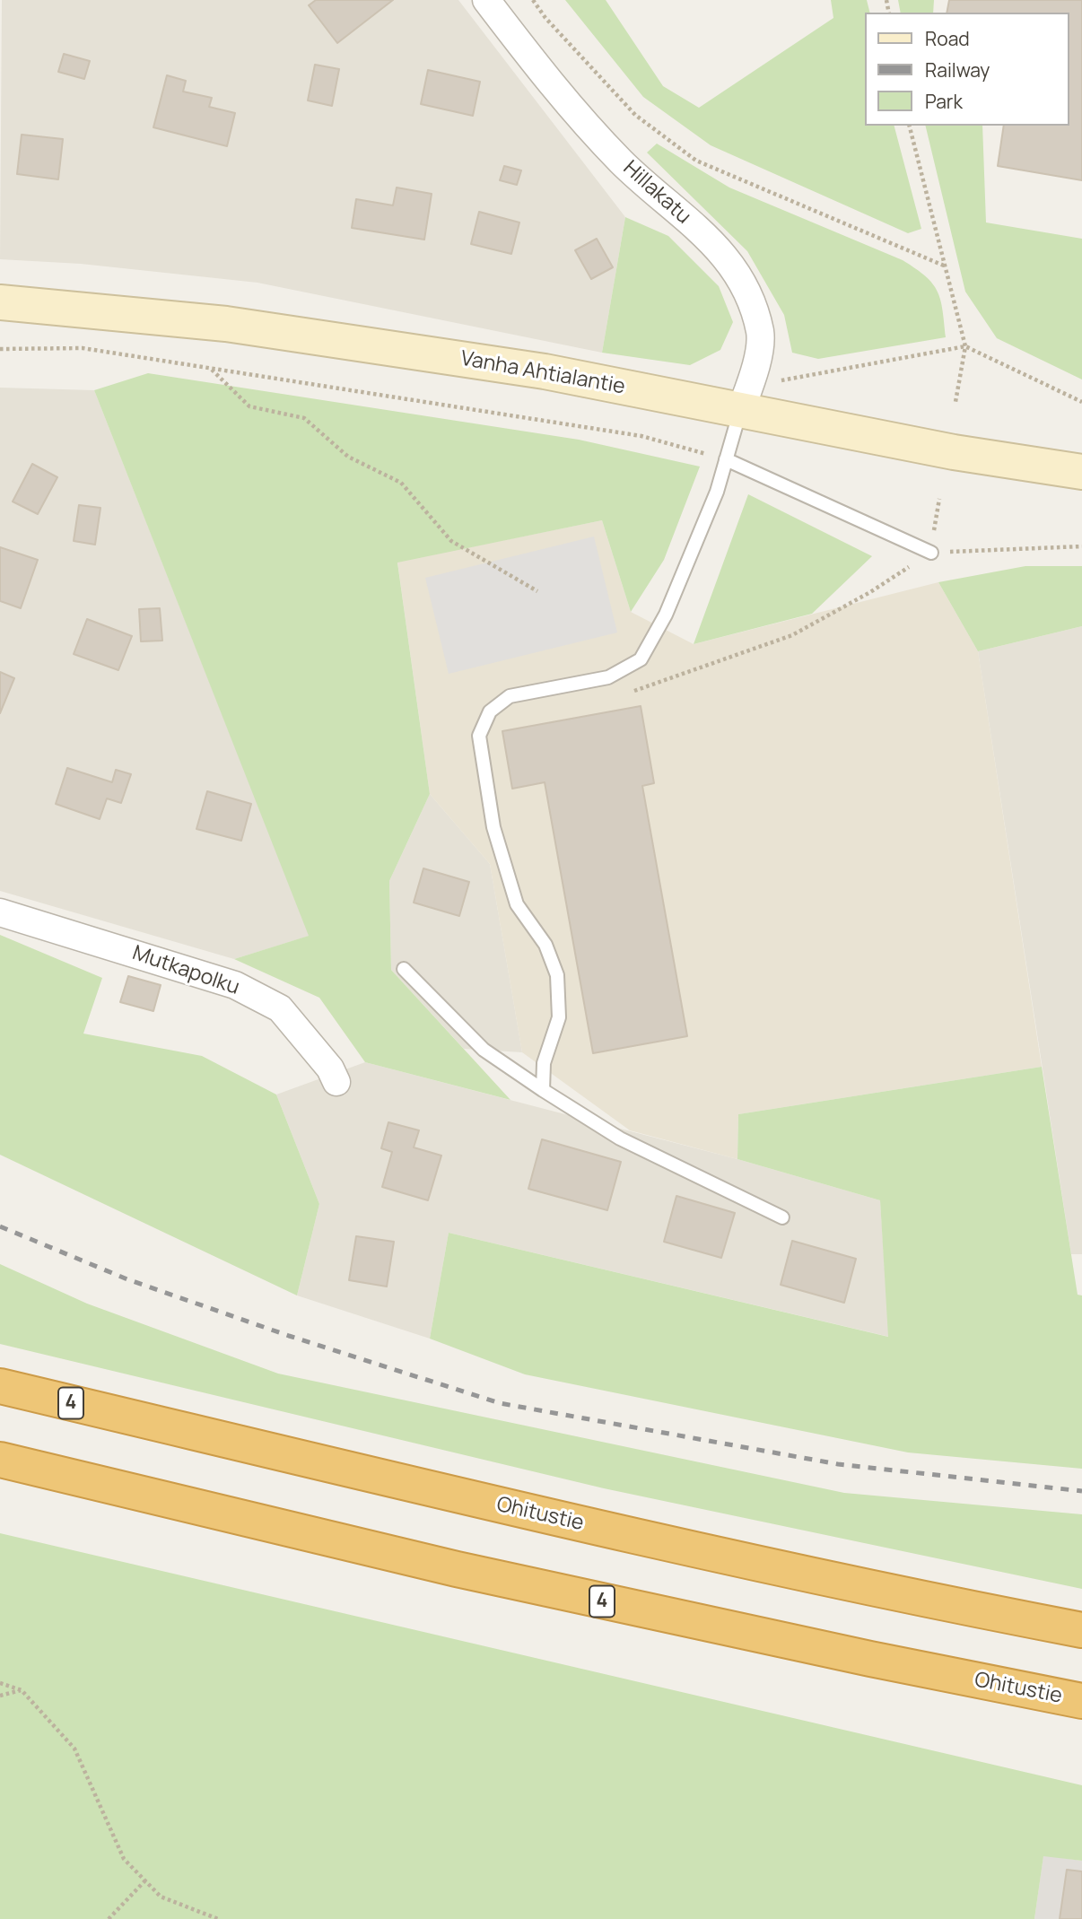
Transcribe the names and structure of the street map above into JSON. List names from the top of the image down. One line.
{"streets":{"highway":["4","Ohitustie"],"street":["Hillakatu","Vanha Ahtialantie","Mutkapolku"]},"crossings":[["Hillakatu","Vanha Ahtialantie"]],"legend":["Road","Railway","Park"]}
